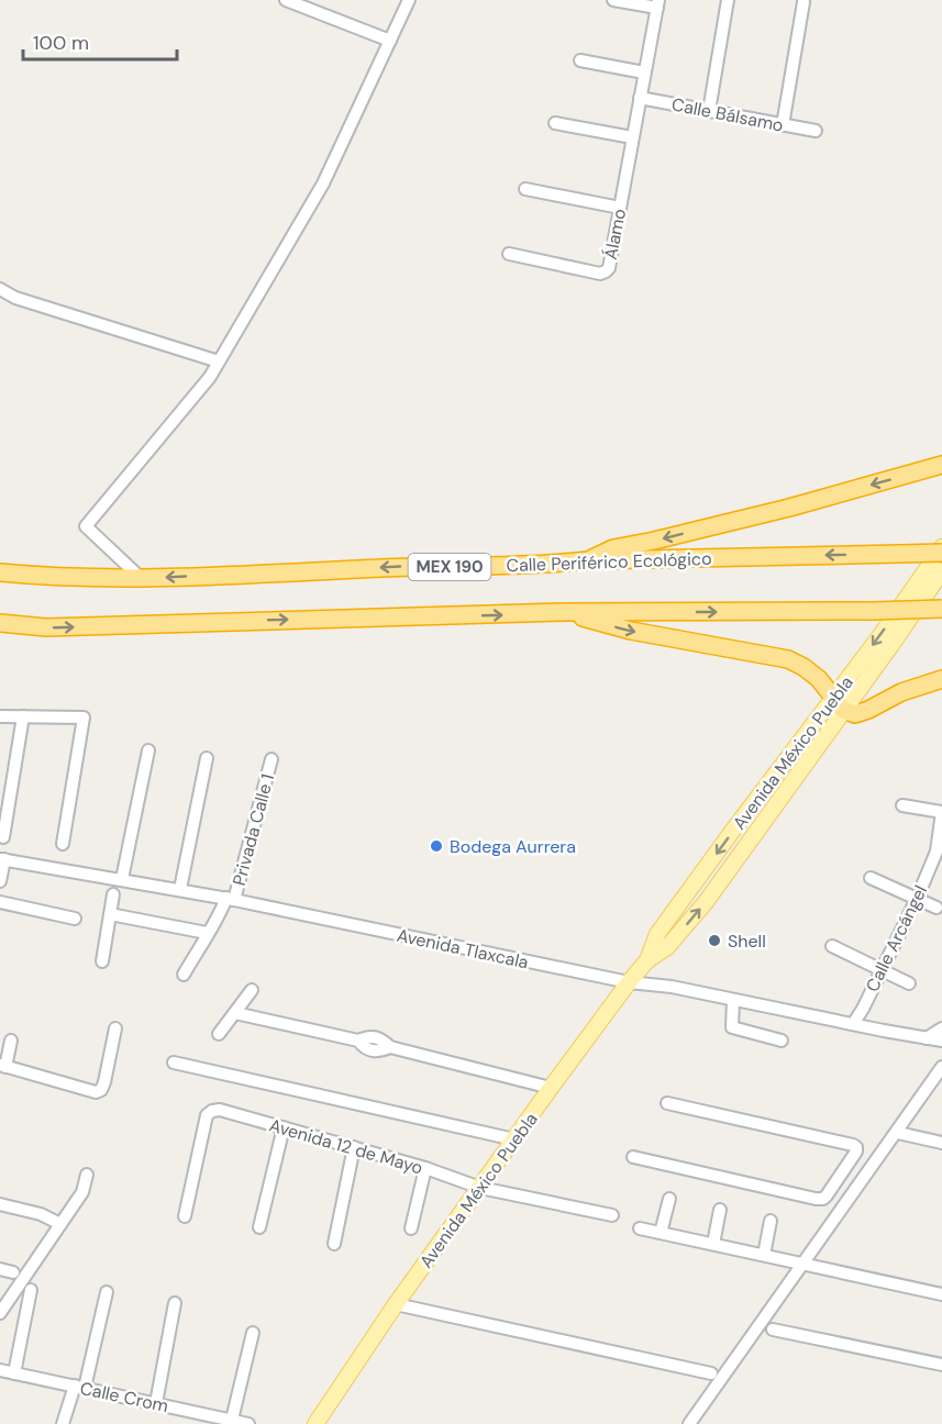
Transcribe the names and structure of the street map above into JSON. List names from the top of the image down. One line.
{"streets":{"highway":["Calle Periférico Ecológico","MEX 190"],"main road":["Avenida México Puebla"],"street":["Calle Bálsamo","Álamo","Privada Calle 1","Calle Arcángel","Avenida Tlaxcala","Avenida 12 de Mayo","Calle Crom"]},"crossings":[["Calle Bálsamo","Álamo"],["Avenida México Puebla","Avenida Tlaxcala"],["Avenida México Puebla","Avenida 12 de Mayo"],["Privada Calle 1","Avenida Tlaxcala"],["Calle Arcángel","Avenida Tlaxcala"]],"places":["Bodega Aurrera","Shell"],"scale_bar":"100 m"}
